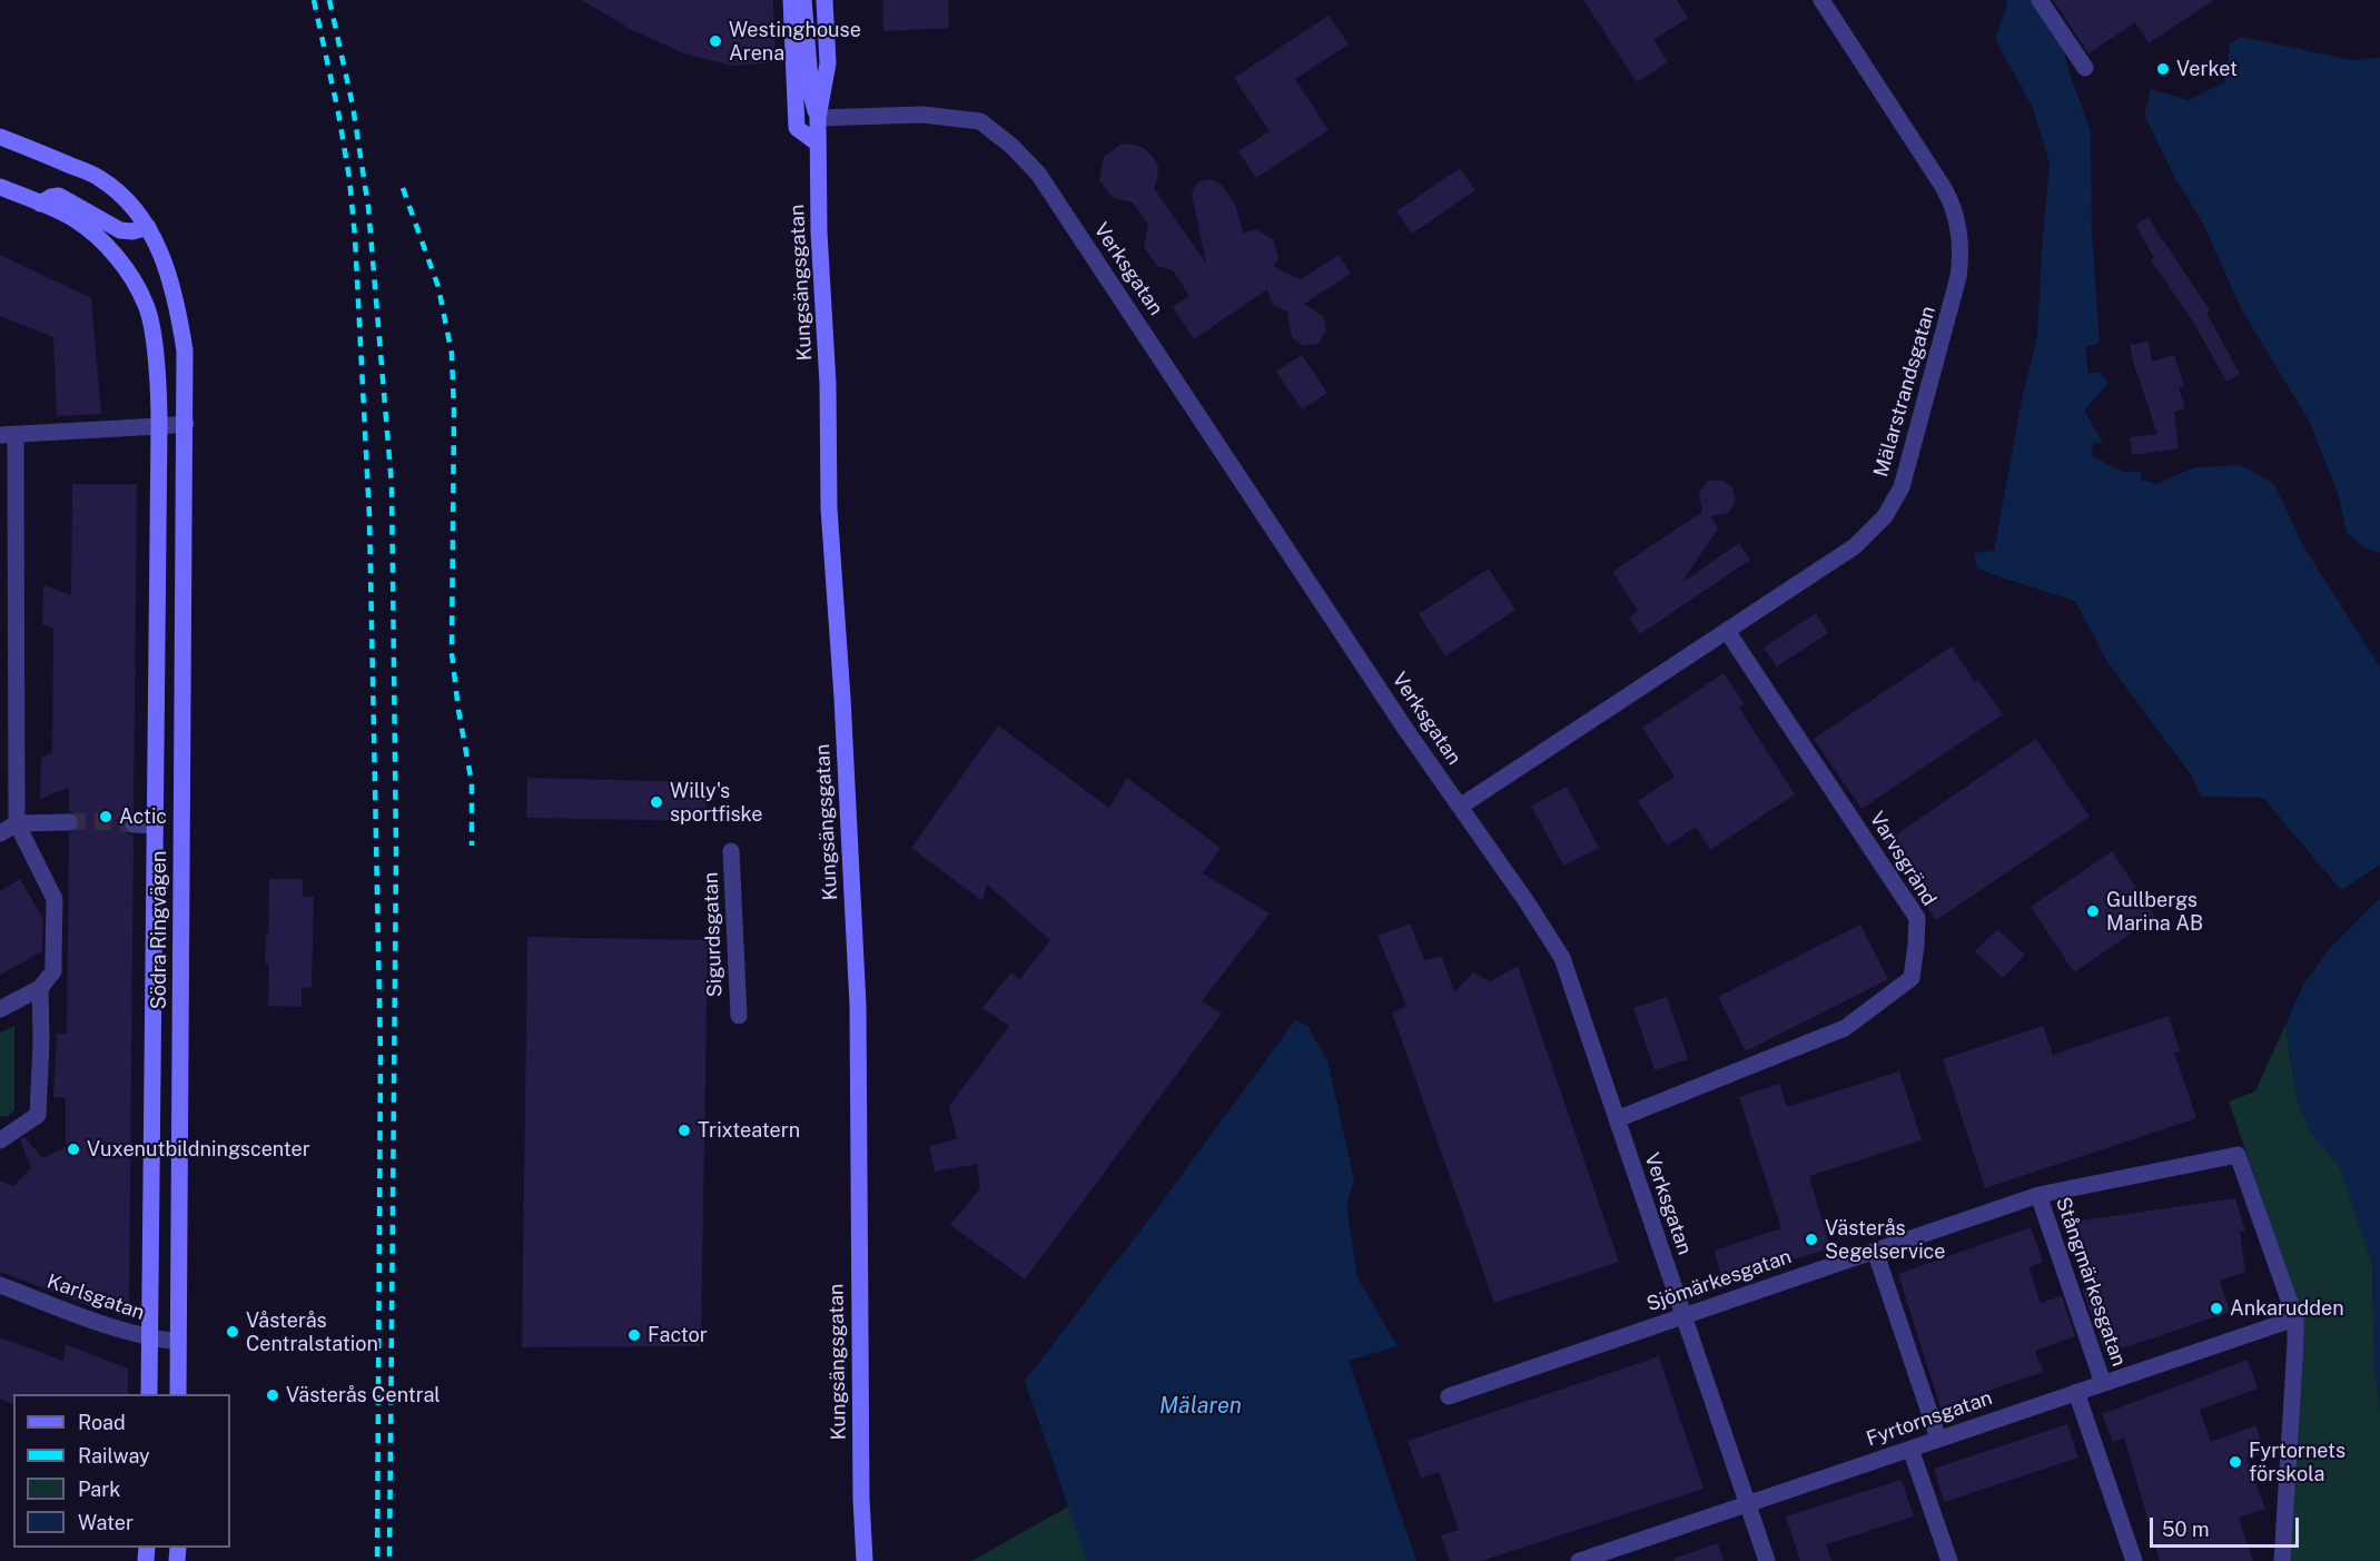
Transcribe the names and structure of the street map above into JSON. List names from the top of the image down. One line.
{"streets":{"main road":["Kungsängsgatan","Södra Ringvägen"],"street":["Verksgatan","Mälarstrandsgatan","Varvsgränd","Sigurdsgatan","Sjömärkesgatan","Stångmärkesgatan","Karlsgatan","Fyrtornsgatan"]},"crossings":[["Verksgatan","Kungsängsgatan"],["Verksgatan","Mälarstrandsgatan"],["Verksgatan","Varvsgränd"],["Verksgatan","Sjömärkesgatan"],["Verksgatan","Fyrtornsgatan"],["Mälarstrandsgatan","Varvsgränd"],["Södra Ringvägen","Karlsgatan"],["Sjömärkesgatan","Stångmärkesgatan"],["Sjömärkesgatan","Fyrtornsgatan"],["Stångmärkesgatan","Fyrtornsgatan"]],"water":["Mälaren"],"places":["Westinghouse Arena","Verket","Willy's sportfiske","Actic","Gullbergs Marina AB","Trixteatern","Vuxenutbildningscenter","Västerås Segelservice","Ankarudden","Våsterås Centralstation","Factor","Västerås Central","Fyrtornets förskola"],"legend":["Road","Railway","Park","Water"],"scale_bar":"50 m"}
